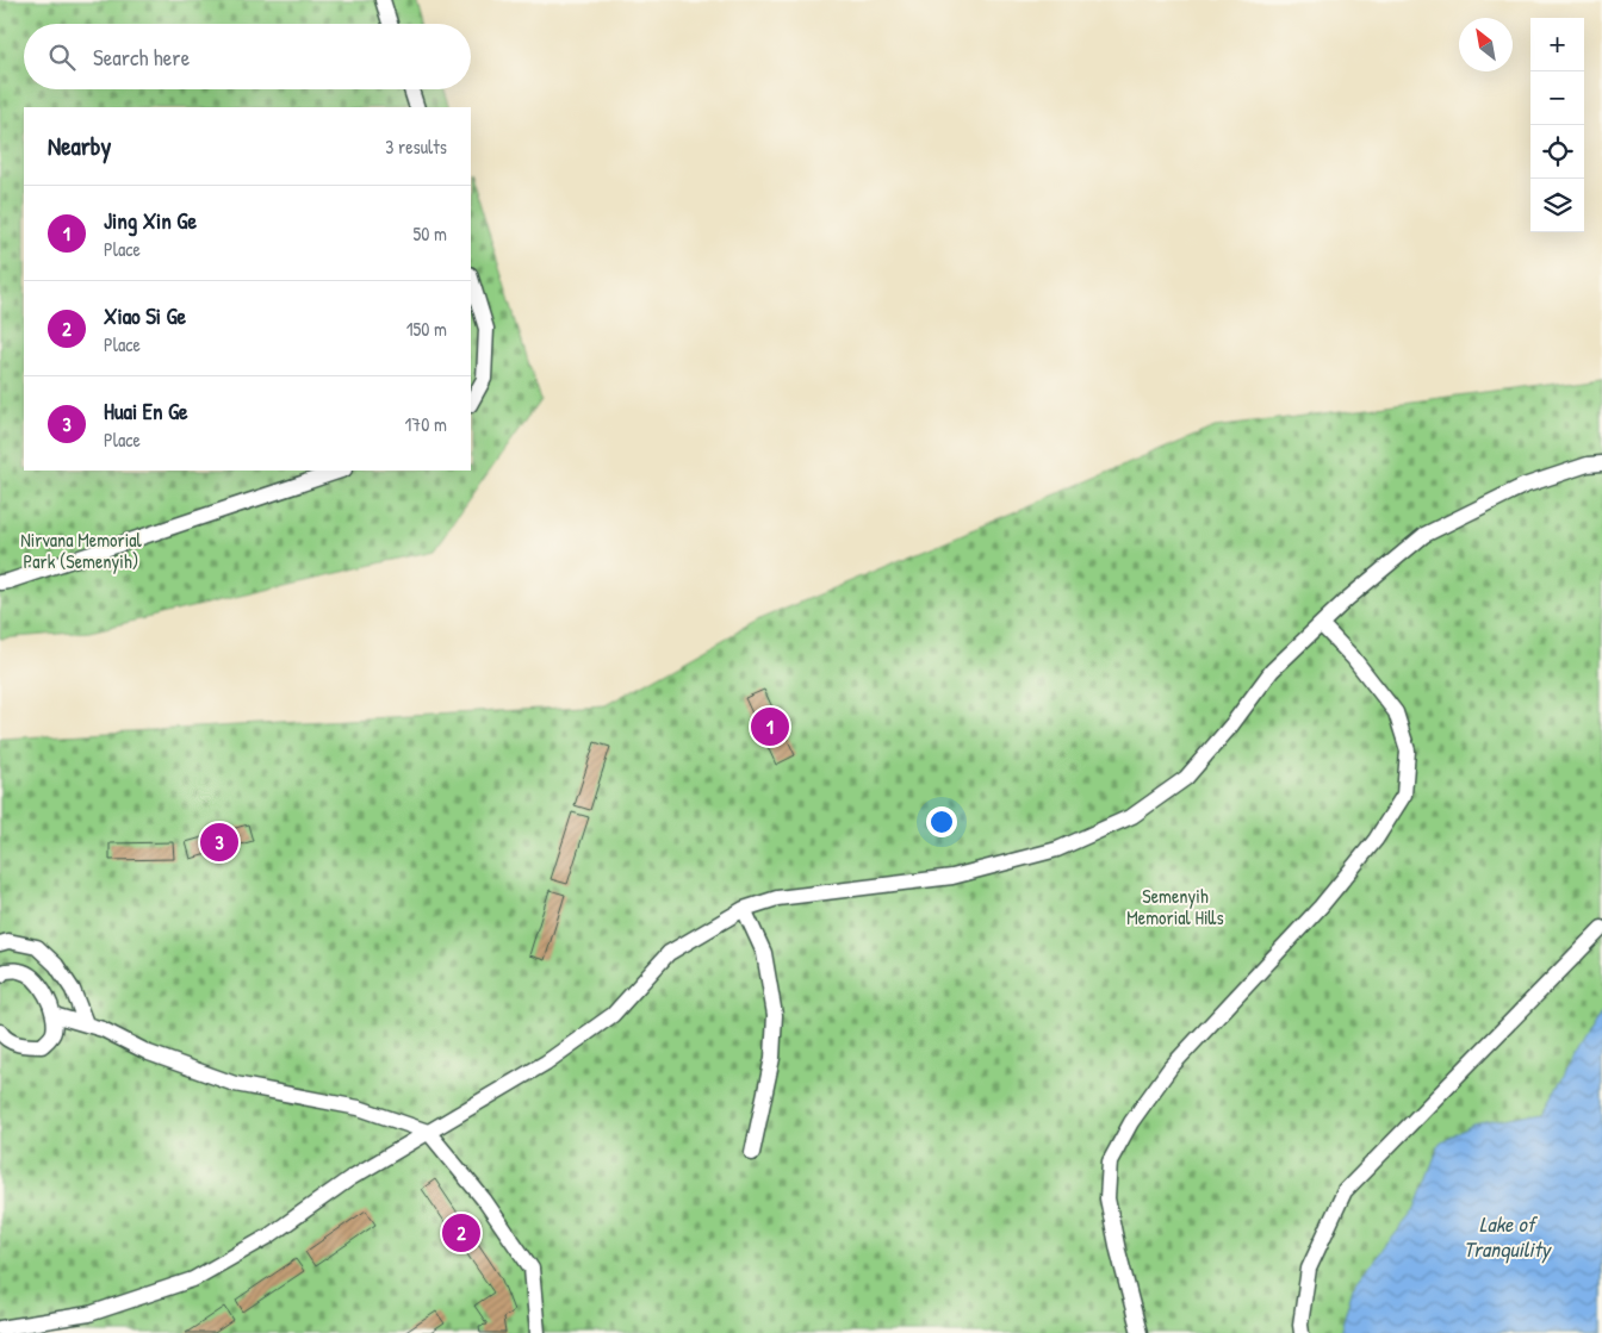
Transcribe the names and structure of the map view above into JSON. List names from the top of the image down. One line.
{"water":["Lake of Tranquility"],"parks":["Nirvana Memorial Park (Semenyih)","Semenyih Memorial Hills"],"north":"top left","page":{"map_buttons":["+","−"],"search":"Search here","heading":["Nearby","3 results"],"list":[{"mark":"1","name":"Jing Xin Ge","note":"Place","value":"50 m"},{"mark":"2","name":"Xiao Si Ge","note":"Place","value":"150 m"},{"mark":"3","name":"Huai En Ge","note":"Place","value":"170 m"}],"pins":["1","3","2"]}}
